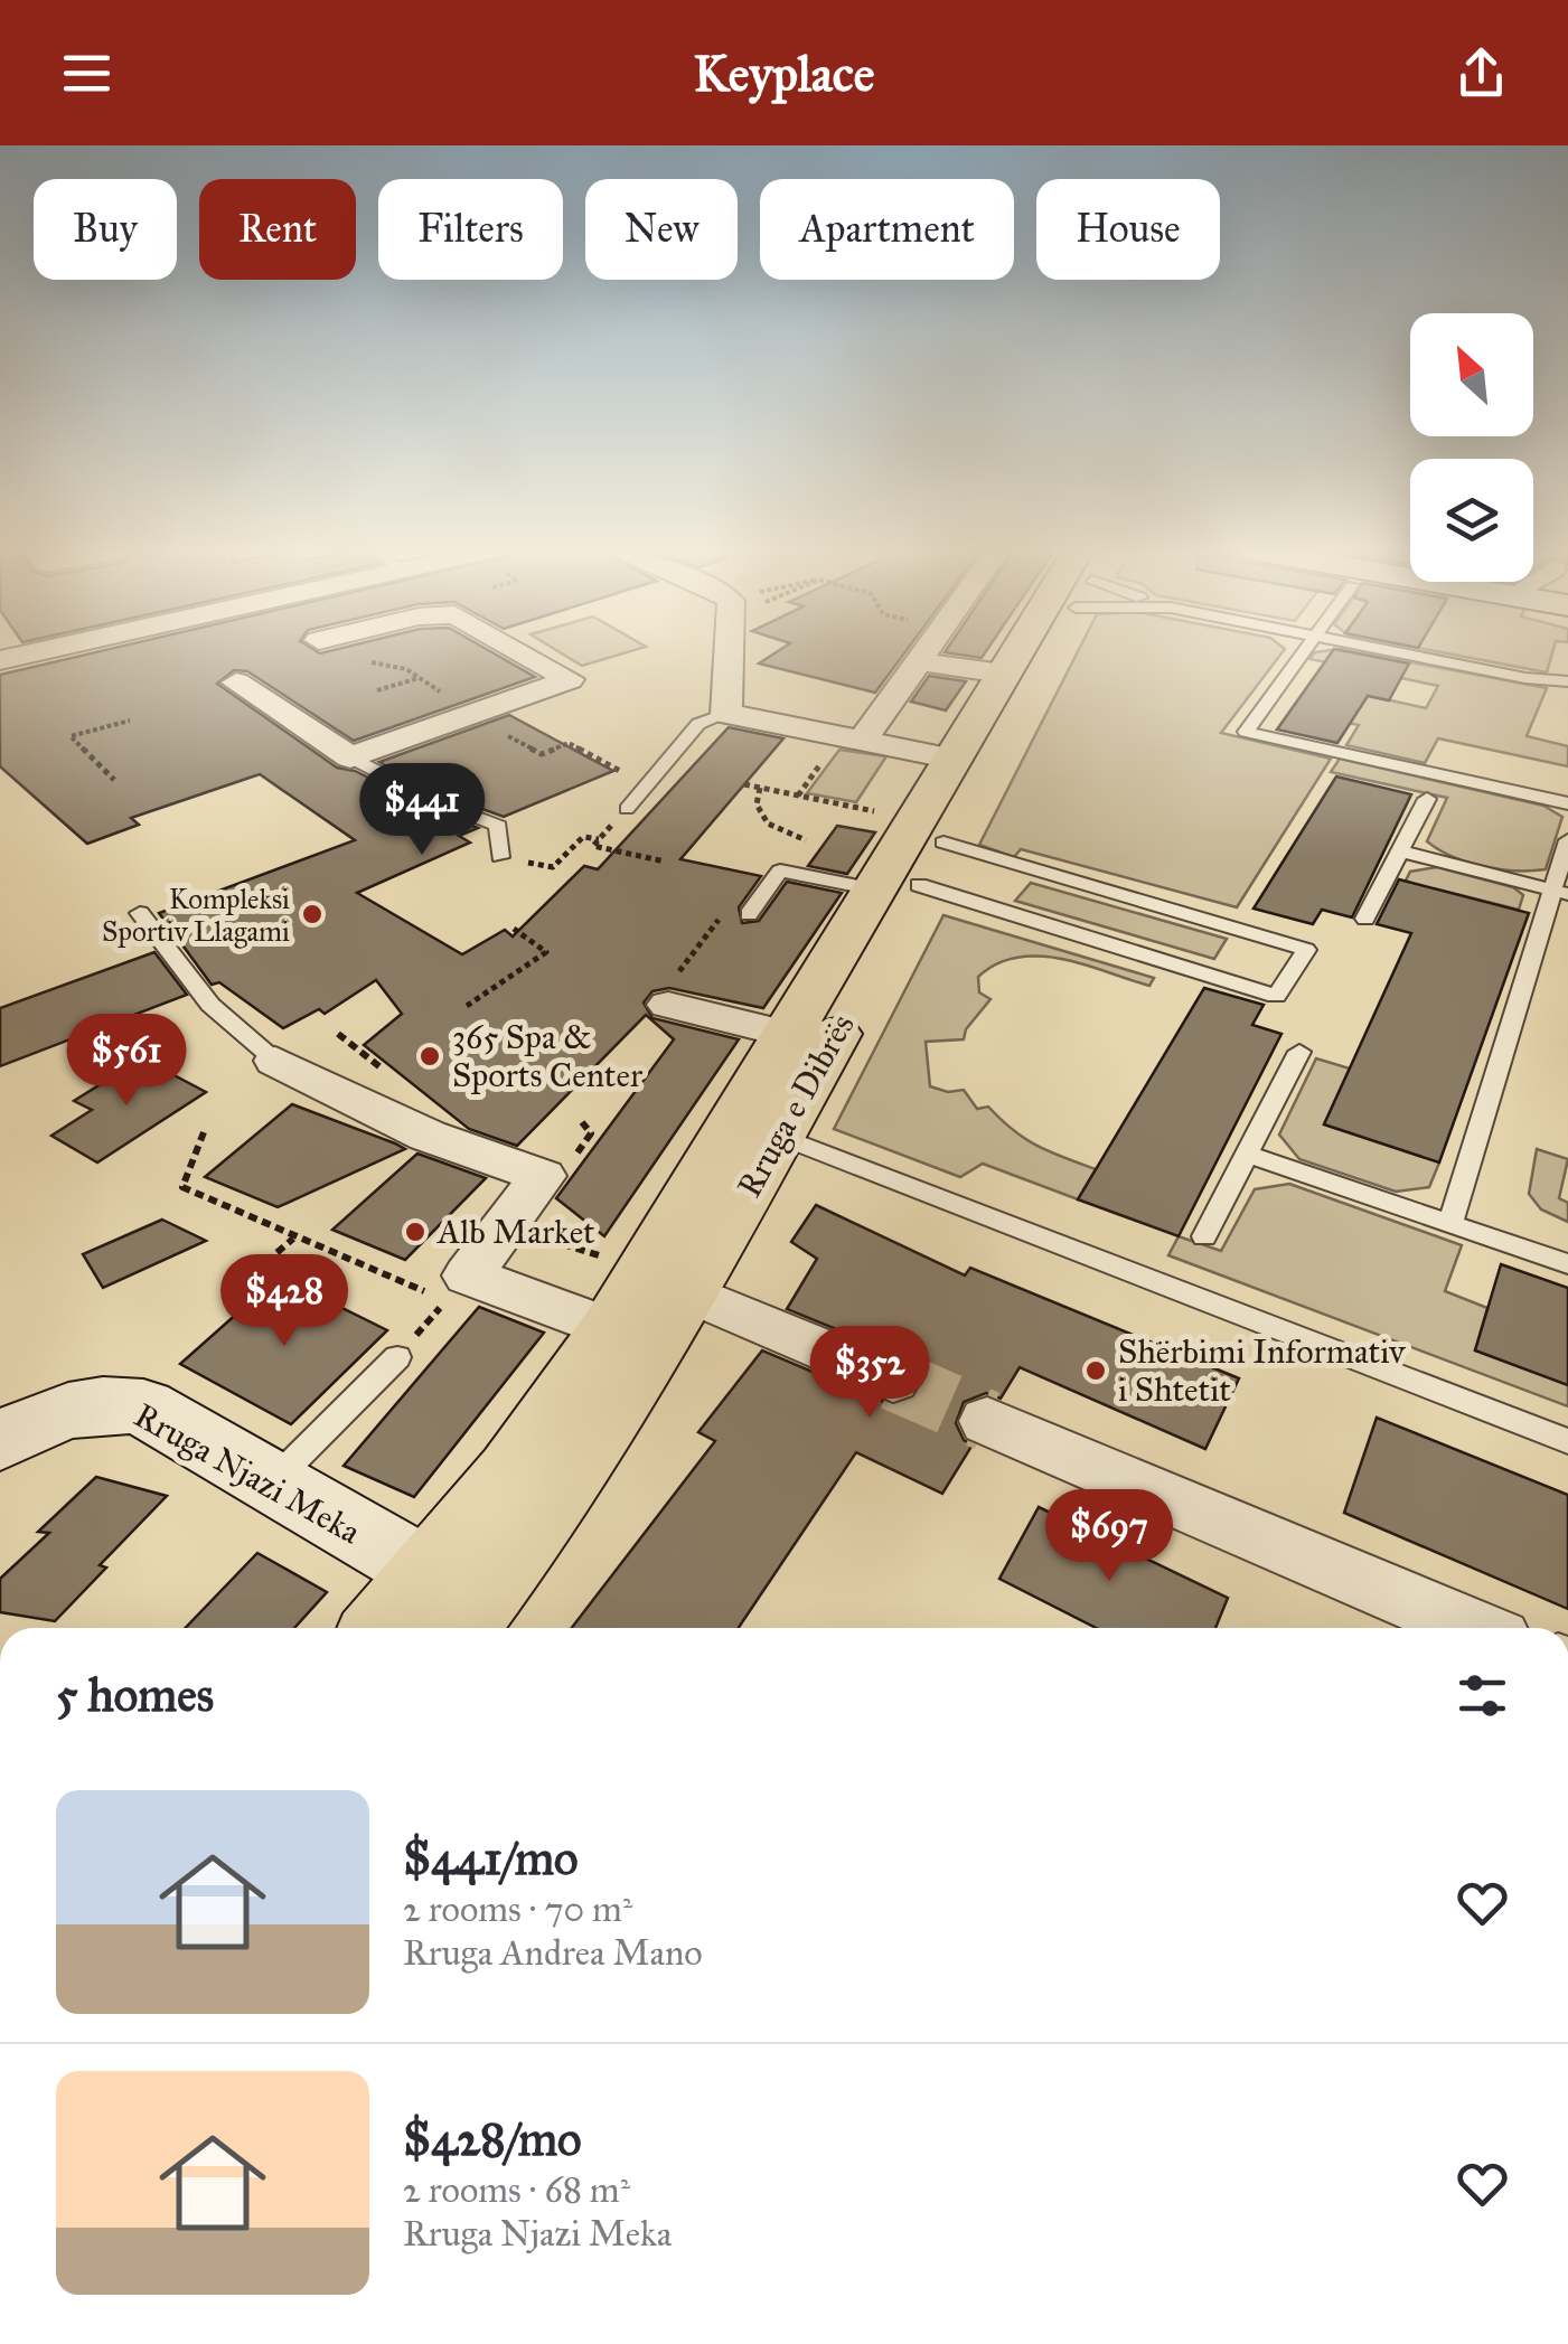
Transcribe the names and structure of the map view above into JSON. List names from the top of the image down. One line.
{"streets":{"main road":["Rruga e Dibrës"],"street":["Rruga Njazi Meka"]},"crossings":[["Rruga e Dibrës","Rruga Njazi Meka"]],"places":["Kompleksi Sportiv Llagami","365 Spa & Sports Center","Alb Market","Shërbimi Informativ i Shtetit"],"north":"top left","page":{"header":"Keyplace","chip":["Buy","Rent","Filters","New","Apartment","House"],"price":["$441","$561","$428","$352","$697"],"heading":"5 homes","list":[{"name":"$441/mo","note":"2 rooms · 70 m² · Rruga Andrea Mano"},{"name":"$428/mo","note":"2 rooms · 68 m² · Rruga Njazi Meka"}]}}
